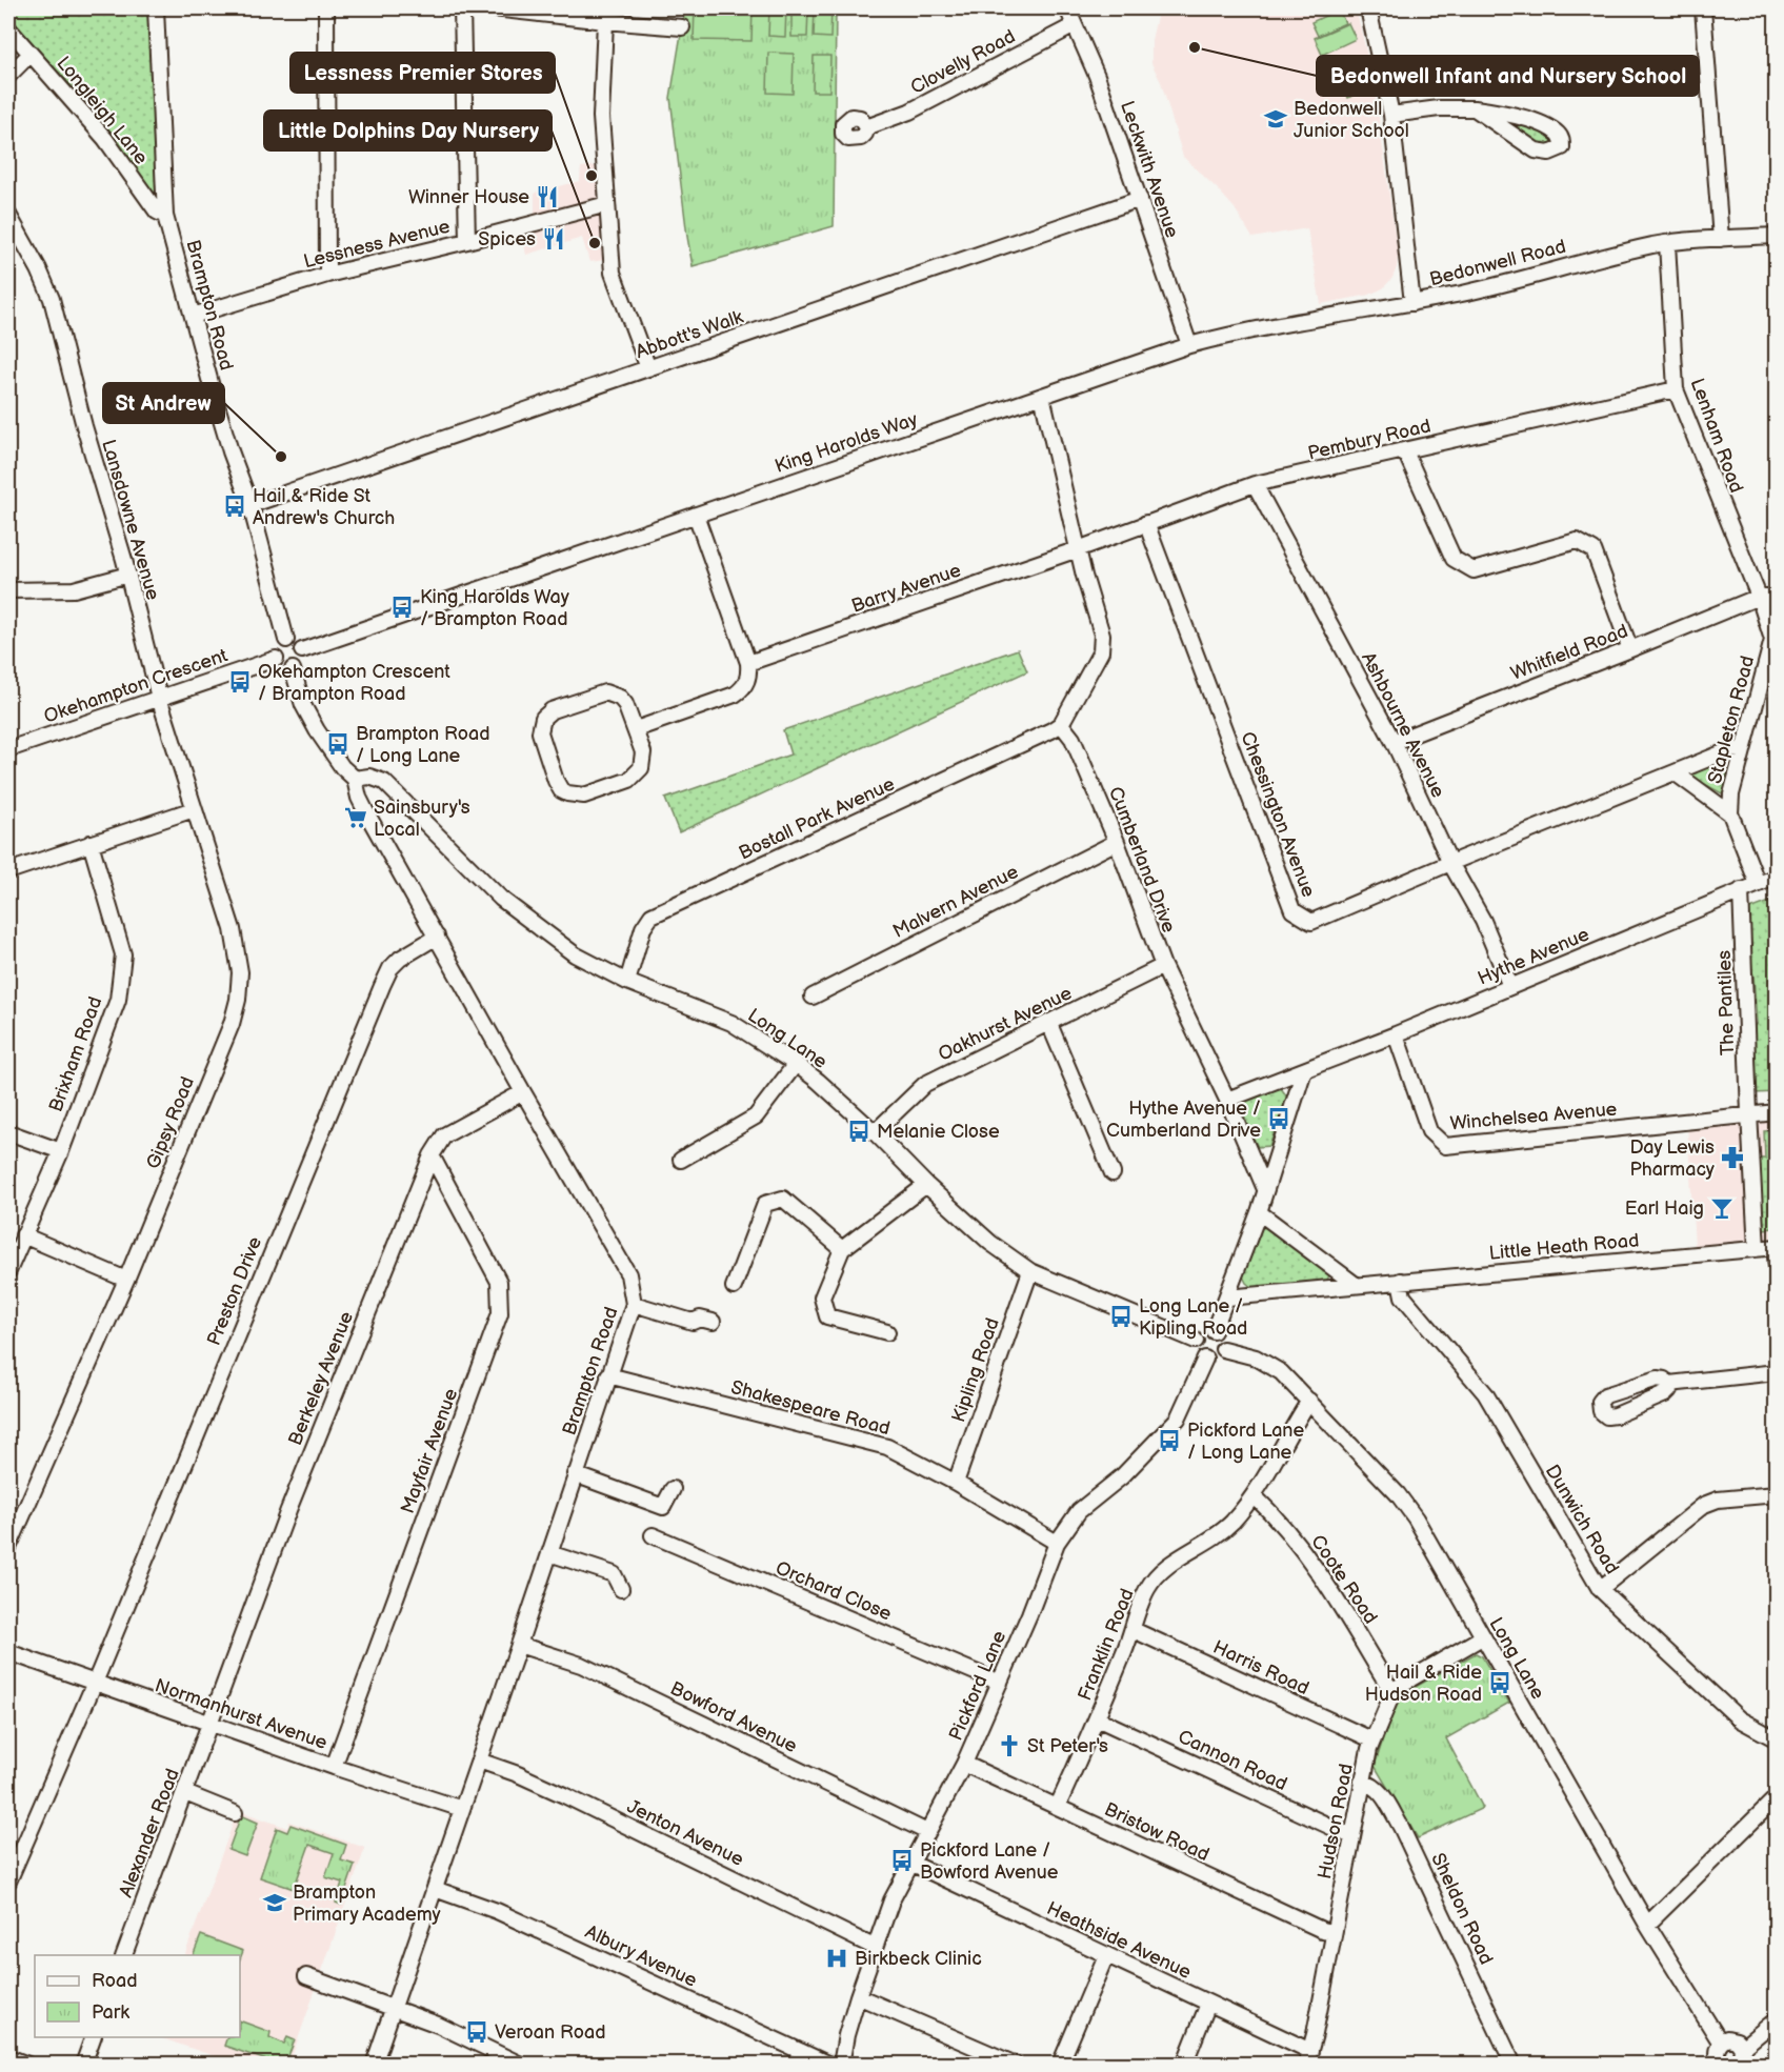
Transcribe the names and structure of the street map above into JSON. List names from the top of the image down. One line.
{"streets":{"street":["Clovelly Road","Longleigh Lane","Leckwith Avenue","Lessness Avenue","Bedonwell Road","Brampton Road","Abbott's Walk","Lenham Road","Pembury Road","King Harolds Way","Lansdowne Avenue","Barry Avenue","Whitfield Road","Okehampton Crescent","Stapleton Road","Ashbourne Avenue","Chessington Avenue","Bostall Park Avenue","Cumberland Drive","Malvern Avenue","Hythe Avenue","The Pantiles","Oakhurst Avenue","Long Lane","Brixham Road","Winchelsea Avenue","Gipsy Road","Little Heath Road","Preston Drive","Kipling Road","Berkeley Avenue","Shakespeare Road","Mayfair Avenue","Dunwich Road","Coote Road","Orchard Close","Franklin Road","Harris Road","Pickford Lane","Normanhurst Avenue","Bowford Avenue","Cannon Road","Hudson Road","Bristow Road","Alexander Road","Jenton Avenue","Sheldon Road","Heathside Avenue","Albury Avenue"]},"crossings":[["Clovelly Road","Leckwith Avenue"],["Longleigh Lane","Brampton Road"],["Leckwith Avenue","Abbott's Walk"],["Leckwith Avenue","King Harolds Way"],["Lessness Avenue","Brampton Road"],["Bedonwell Road","Lenham Road"],["Bedonwell Road","King Harolds Way"],["Brampton Road","Abbott's Walk"],["Brampton Road","King Harolds Way"],["Brampton Road","Okehampton Crescent"],["Brampton Road","Long Lane"],["Brampton Road","Preston Drive"],["Brampton Road","Berkeley Avenue"],["Brampton Road","Shakespeare Road"],["Brampton Road","Normanhurst Avenue"],["Brampton Road","Bowford Avenue"],["Brampton Road","Jenton Avenue"],["Brampton Road","Albury Avenue"],["Lenham Road","Pembury Road"],["Lenham Road","Whitfield Road"],["Lenham Road","Stapleton Road"],["Pembury Road","Barry Avenue"],["Pembury Road","Ashbourne Avenue"],["Pembury Road","Chessington Avenue"],["King Harolds Way","Okehampton Crescent"],["Lansdowne Avenue","Okehampton Crescent"],["Lansdowne Avenue","Gipsy Road"],["Whitfield Road","Ashbourne Avenue"],["Okehampton Crescent","Gipsy Road"],["Stapleton Road","Chessington Avenue"],["Stapleton Road","Hythe Avenue"],["Ashbourne Avenue","Chessington Avenue"],["Ashbourne Avenue","Hythe Avenue"],["Bostall Park Avenue","Cumberland Drive"],["Bostall Park Avenue","Long Lane"],["Cumberland Drive","Malvern Avenue"],["Cumberland Drive","Hythe Avenue"],["Cumberland Drive","Oakhurst Avenue"],["Hythe Avenue","The Pantiles"],["Hythe Avenue","Winchelsea Avenue"],["The Pantiles","Winchelsea Avenue"],["The Pantiles","Little Heath Road"],["Oakhurst Avenue","Long Lane"],["Long Lane","Kipling Road"],["Long Lane","Franklin Road"],["Long Lane","Pickford Lane"],["Little Heath Road","Dunwich Road"],["Preston Drive","Normanhurst Avenue"],["Kipling Road","Shakespeare Road"],["Berkeley Avenue","Mayfair Avenue"],["Berkeley Avenue","Normanhurst Avenue"],["Berkeley Avenue","Alexander Road"],["Shakespeare Road","Pickford Lane"],["Mayfair Avenue","Normanhurst Avenue"],["Coote Road","Franklin Road"],["Coote Road","Hudson Road"],["Orchard Close","Pickford Lane"],["Franklin Road","Harris Road"],["Franklin Road","Cannon Road"],["Franklin Road","Bristow Road"],["Harris Road","Hudson Road"],["Pickford Lane","Bowford Avenue"],["Pickford Lane","Bristow Road"],["Pickford Lane","Jenton Avenue"],["Pickford Lane","Heathside Avenue"],["Normanhurst Avenue","Alexander Road"],["Cannon Road","Hudson Road"],["Hudson Road","Bristow Road"],["Hudson Road","Sheldon Road"],["Hudson Road","Heathside Avenue"]],"places":{"other":["Bedonwell Infant and Nursery School","Lessness Premier Stores","Little Dolphins Day Nursery","St Andrew"],"school or university":["Bedonwell Junior School","Brampton Primary Academy"],"restaurant":["Winner House","Spices"],"bus stop":["Hail & Ride St Andrew's Church","King Harolds Way / Brampton Road","Okehampton Crescent / Brampton Road","Brampton Road / Long Lane","Hythe Avenue / Cumberland Drive","Melanie Close","Long Lane / Kipling Road","Pickford Lane / Long Lane","Hail & Ride Hudson Road","Pickford Lane / Bowford Avenue","Veroan Road"],"supermarket":["Sainsbury's Local"],"pharmacy":["Day Lewis Pharmacy"],"bar":["Earl Haig"],"church":["St Peter's"],"hospital":["Birkbeck Clinic"]},"legend":["Road","Park"]}
